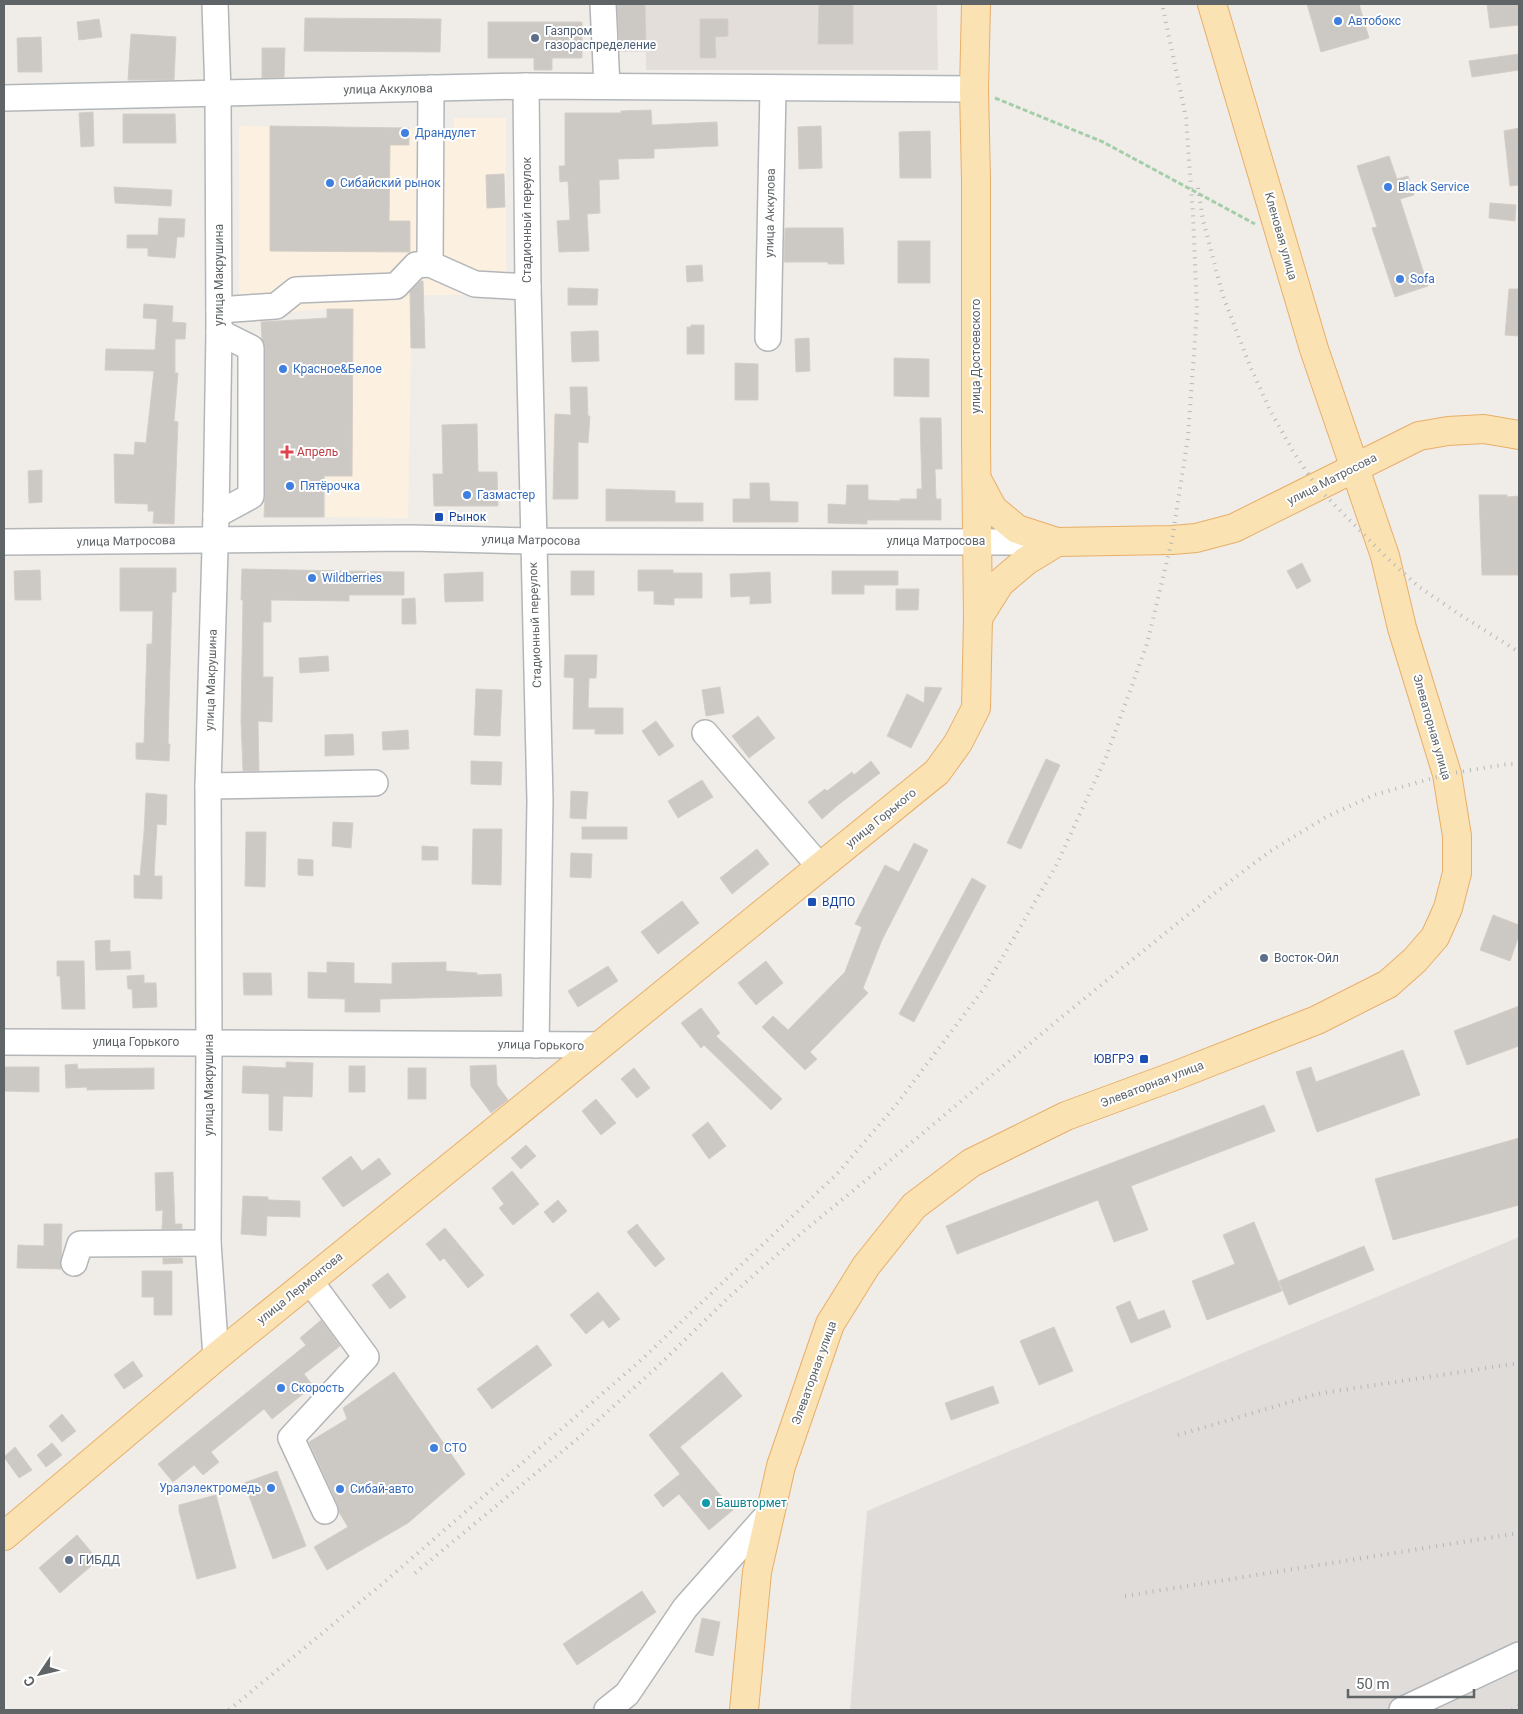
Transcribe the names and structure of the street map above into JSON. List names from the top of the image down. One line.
{"streets":{"main road":["Кленовая улица","улица Достоевского","улица Матросова","Элеваторная улица","улица Горького","улица Лермонтова"],"street":["улица Аккулова","Стадионный переулок","улица Макрушина"]},"crossings":[["улица Аккулова","Стадионный переулок"],["улица Аккулова","улица Макрушина"],["улица Аккулова","улица Достоевского"],["Стадионный переулок","улица Матросова"],["Стадионный переулок","улица Горького"],["Кленовая улица","улица Матросова"],["Кленовая улица","Элеваторная улица"],["улица Макрушина","улица Матросова"],["улица Макрушина","улица Горького"],["улица Макрушина","улица Лермонтова"],["улица Достоевского","улица Матросова"],["улица Достоевского","улица Горького"],["улица Матросова","Элеваторная улица"],["улица Горького","улица Лермонтова"]],"places":{"other":["Автобокс","Газпром газораспределение","Драндулет","Сибайский рынок","Black Service","Sofa","Красное&Белое","Пятёрочка","Газмастер","Wildberries","Восток-Ойл","Скорость","СТО","Уралэлектромедь","Сибай-авто","Башвтормет","ГИБДД"],"health":["Апрель"],"transit":["Рынок","ВДПО","ЮВГРЭ"]},"scale_bar":"50 m","north":"bottom left"}
